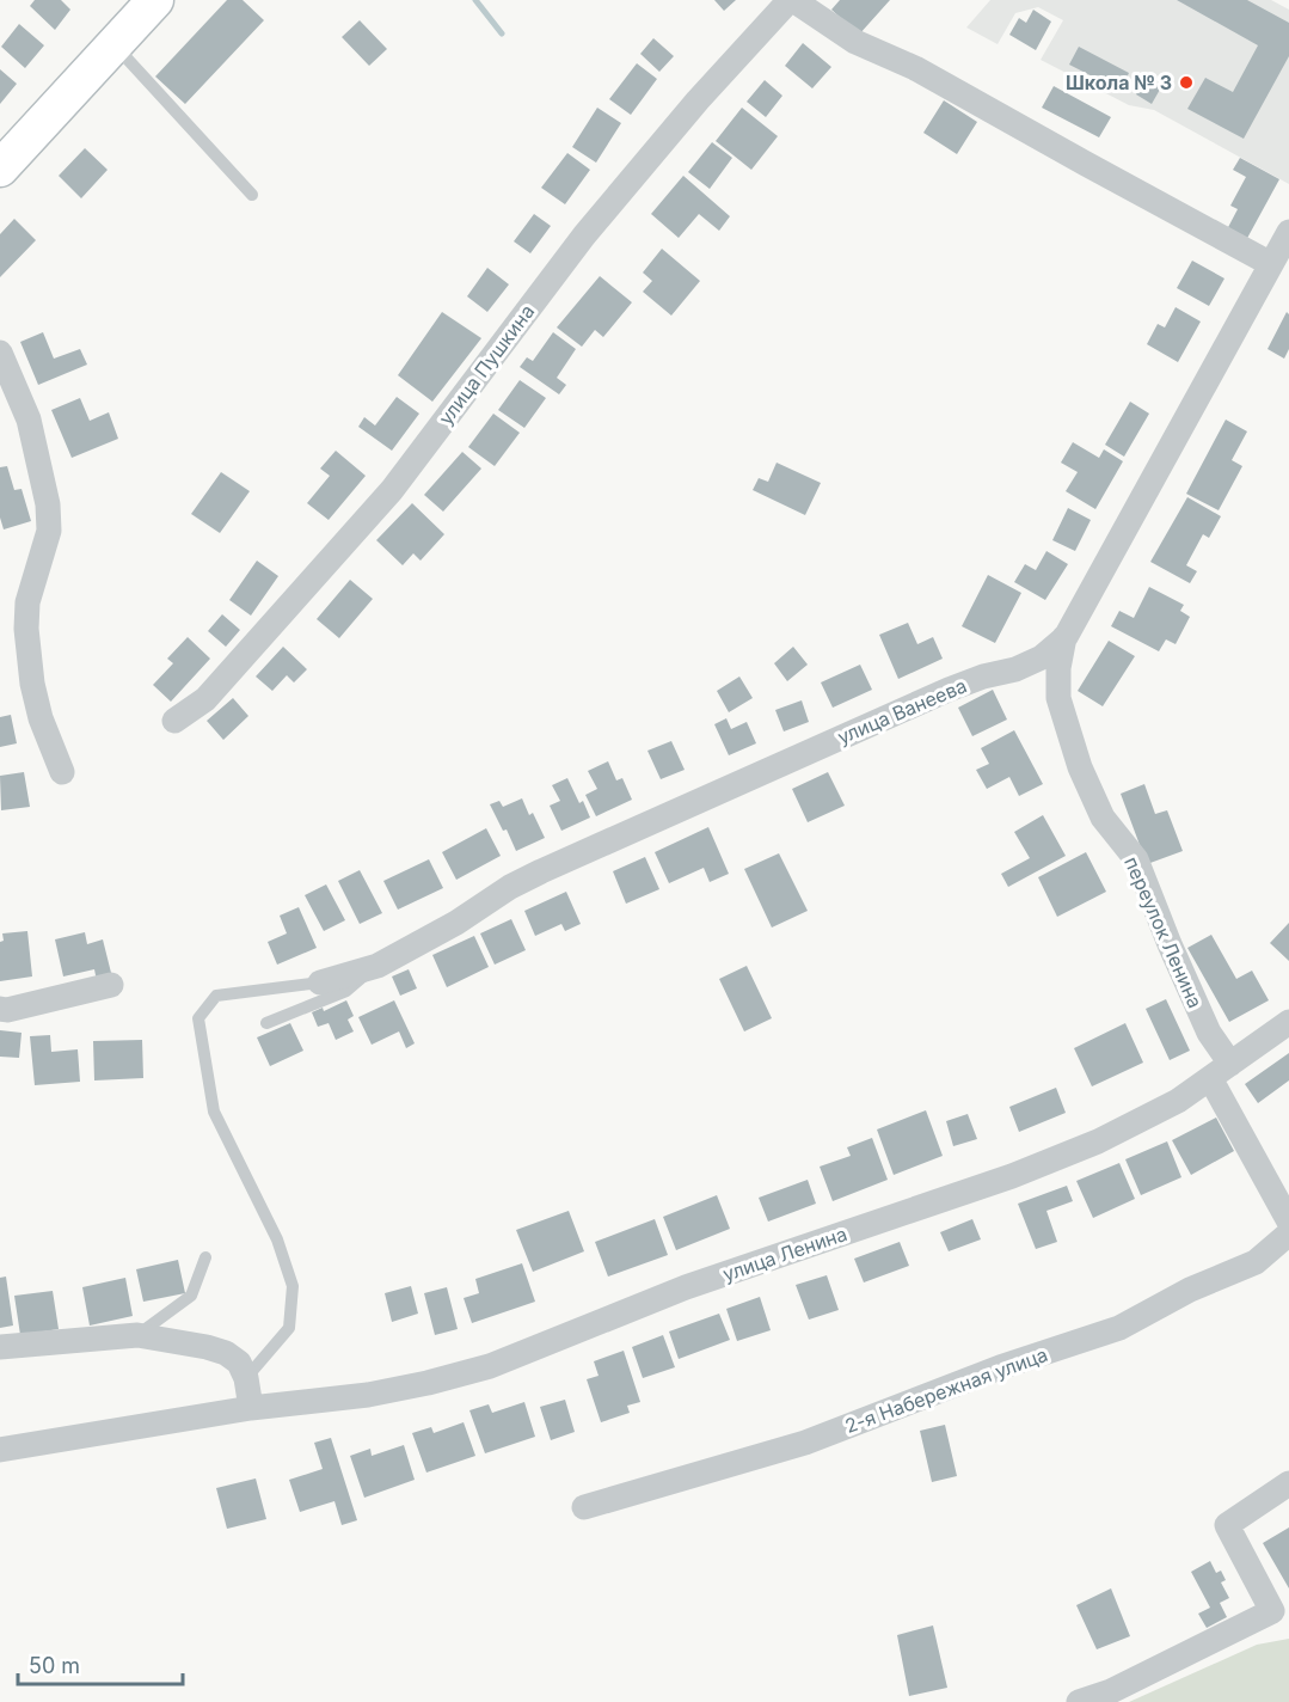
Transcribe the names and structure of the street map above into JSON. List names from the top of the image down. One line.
{"streets":{"street":["улица Пушкина","улица Ванеева","переулок Ленина","улица Ленина","2-я Набережная улица"]},"crossings":[["улица Ванеева","переулок Ленина"],["переулок Ленина","улица Ленина"]],"places":["Школа № 3"],"scale_bar":"50 m"}
